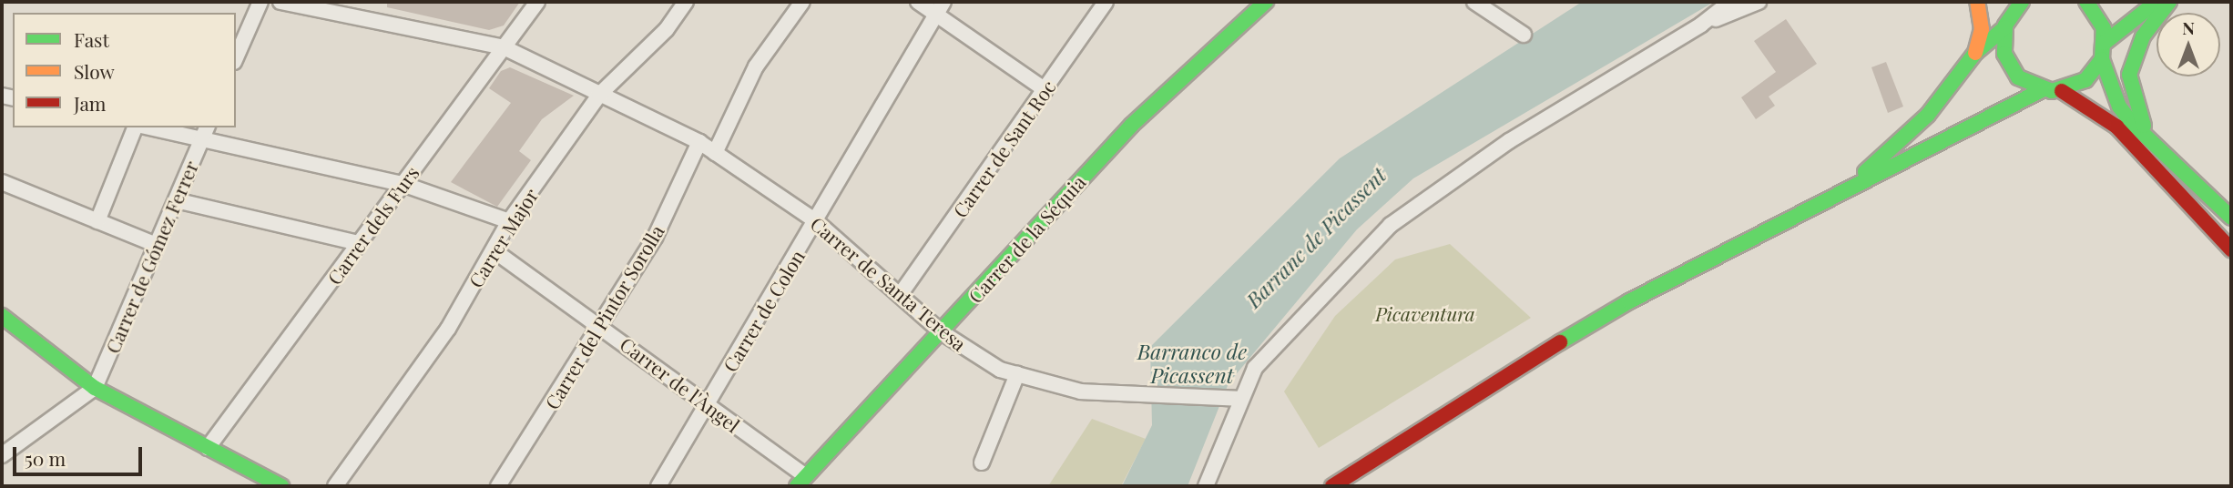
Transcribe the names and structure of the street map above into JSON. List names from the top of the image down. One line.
{"streets":{"street":["Carrer de Sant Roc","Carrer dels Furs","Carrer Major","Carrer de la Séquia","Carrer de Gómez Ferrer","Carrer de Santa Teresa","Carrer de Colon","Carrer del Pintor Sorolla","Carrer de l'Àngel"]},"crossings":[["Carrer de Sant Roc","Carrer de Santa Teresa"],["Carrer dels Furs","Carrer de Santa Teresa"],["Carrer Major","Carrer de Santa Teresa"],["Carrer Major","Carrer de l'Àngel"],["Carrer de la Séquia","Carrer de Santa Teresa"],["Carrer de la Séquia","Carrer de l'Àngel"],["Carrer de Santa Teresa","Carrer de Colon"],["Carrer de Santa Teresa","Carrer del Pintor Sorolla"],["Carrer de Colon","Carrer de l'Àngel"],["Carrer del Pintor Sorolla","Carrer de l'Àngel"]],"water":["Barranc de Picassent","Barranco de Picassent"],"parks":["Picaventura"],"legend":["Fast","Slow","Jam"],"scale_bar":"50 m","north":"top"}
